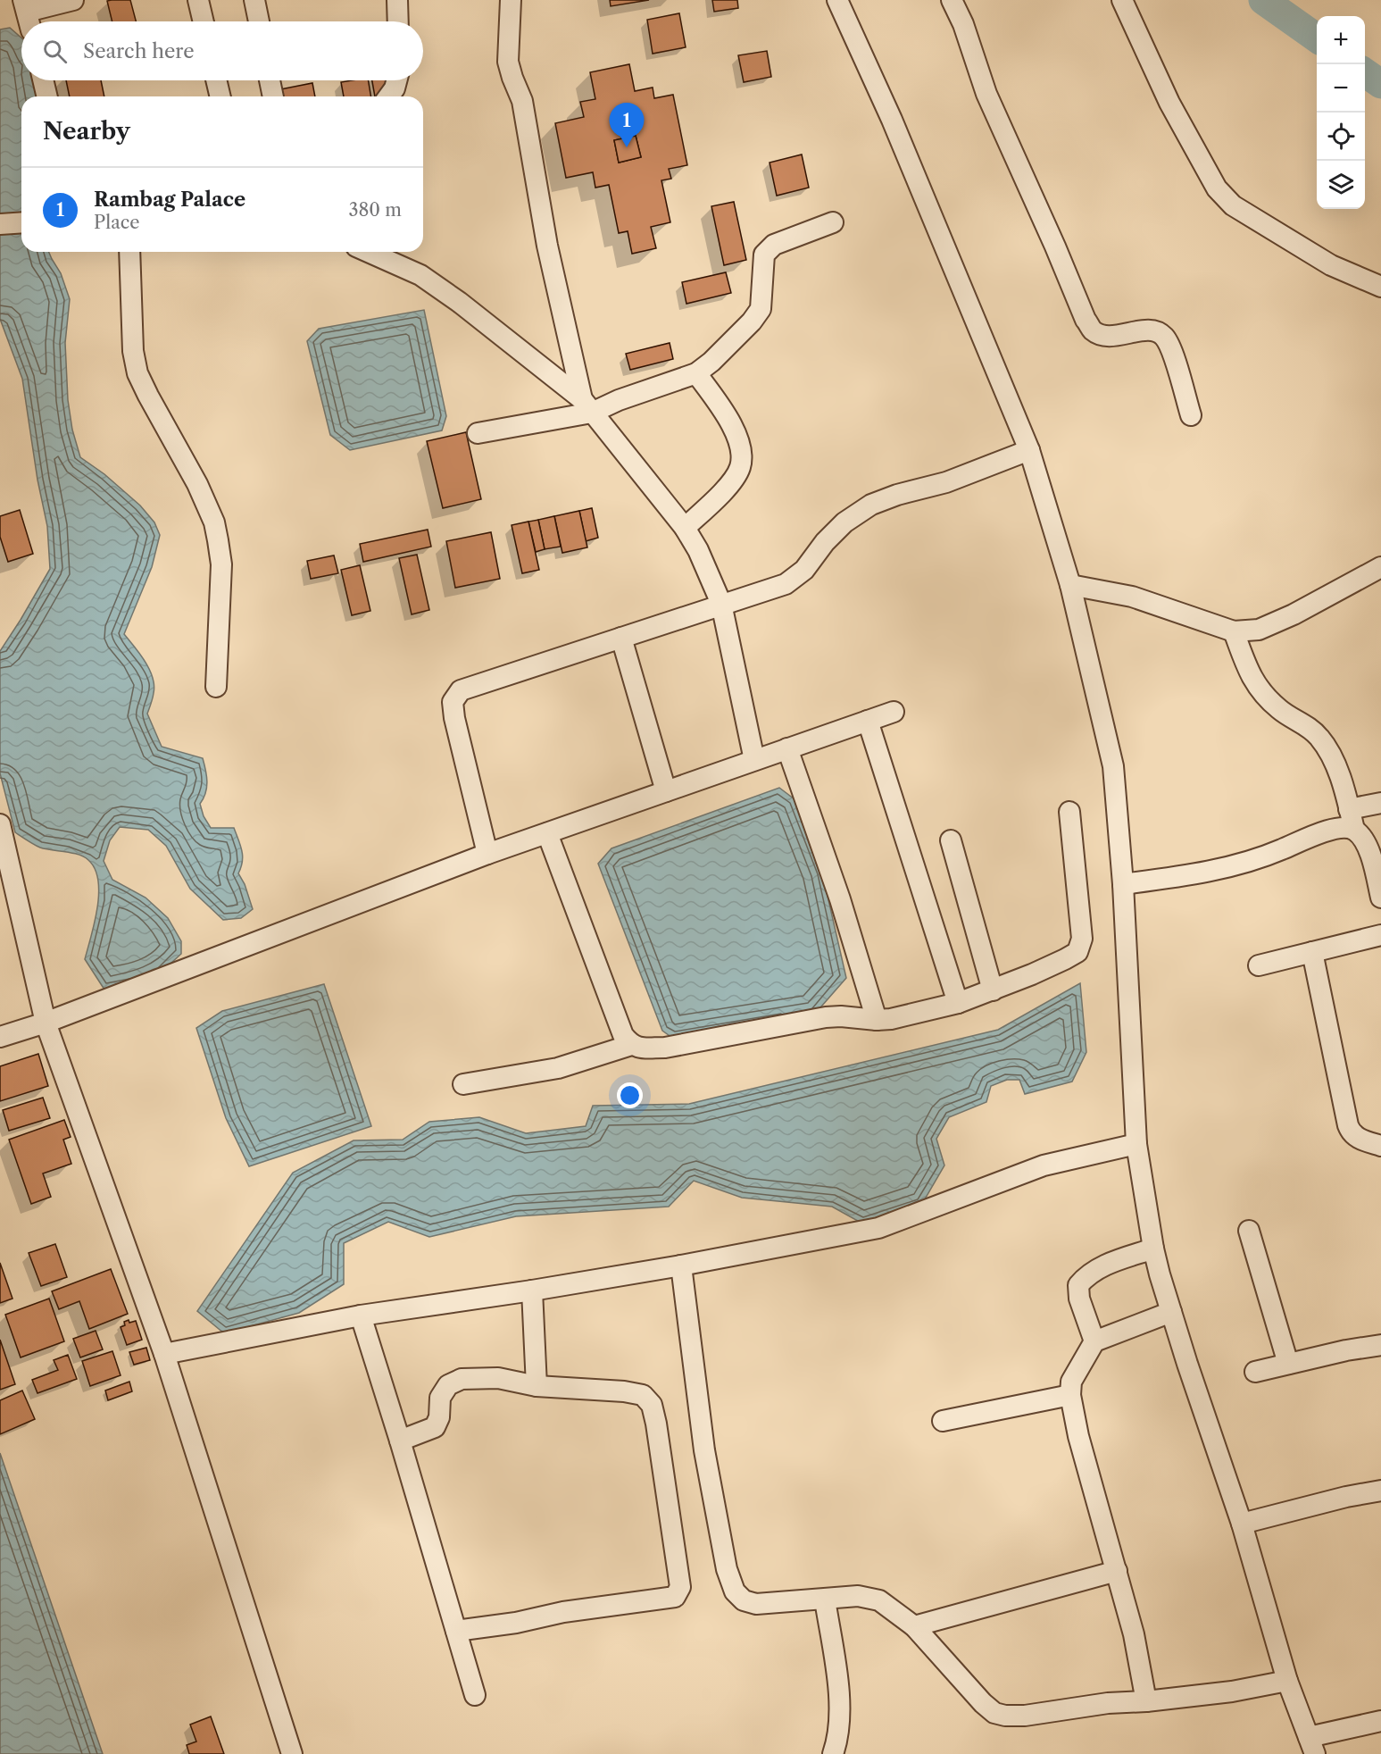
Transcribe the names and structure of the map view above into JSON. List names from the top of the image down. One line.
{"page":{"map_buttons":["+","−"],"search":"Search here","heading":"Nearby","pins":"1","list":[{"mark":"1","name":"Rambag Palace","note":"Place","value":"380 m"}]}}
